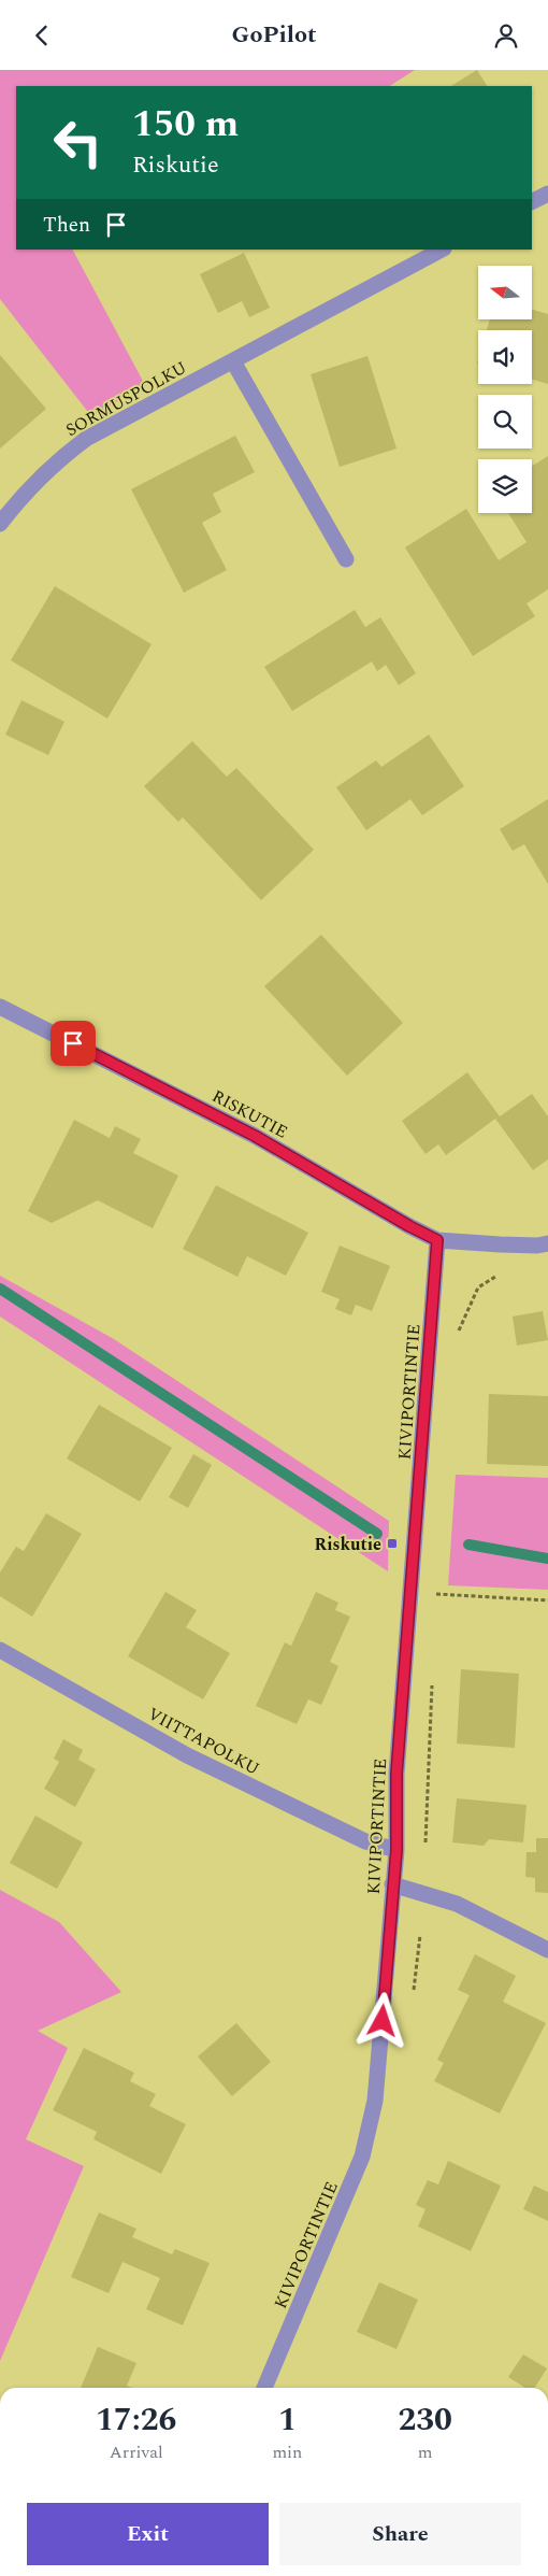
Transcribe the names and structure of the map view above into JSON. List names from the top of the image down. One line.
{"streets":{"street":["SORMUSPOLKU","RISKUTIE","KIVIPORTINTIE","VIITTAPOLKU"]},"crossings":[["RISKUTIE","KIVIPORTINTIE"],["KIVIPORTINTIE","VIITTAPOLKU"]],"places":{"transit":["Riskutie"]},"north":"left","page":{"header":"GoPilot","turn":["150 m","Riskutie"],"then":"Then","eta":["17:26","Arrival","1","min","230","m"],"buttons":["Exit","Share"]}}
